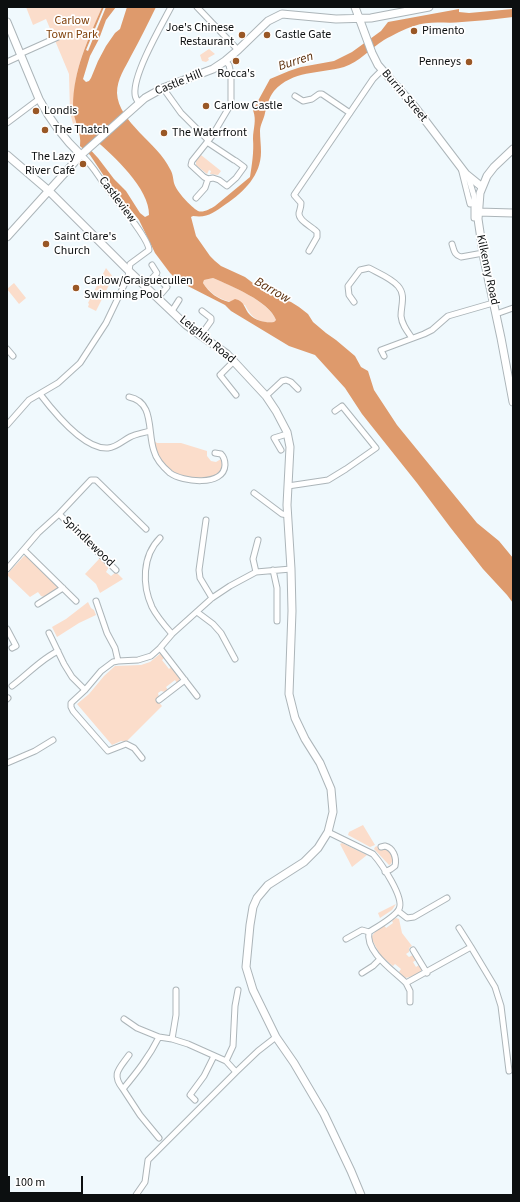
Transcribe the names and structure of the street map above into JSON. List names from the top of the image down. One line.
{"streets":{"street":["Castle Hill","Burrin Street","Castleview","Kilkenny Road","Leighlin Road","Spindlewood"]},"crossings":[["Castle Hill","Castleview"],["Castle Hill","Leighlin Road"],["Burrin Street","Kilkenny Road"],["Castleview","Leighlin Road"]],"water":["Burren","Barrow"],"parks":["Carlow Town Park"],"places":["Pimento","Joe's Chinese Restaurant","Castle Gate","Rocca's","Penneys","Carlow Castle","Londis","The Thatch","The Waterfront","The Lazy River Café","Saint Clare's Church","Carlow/Graiguecullen Swimming Pool"],"scale_bar":"100 m"}
